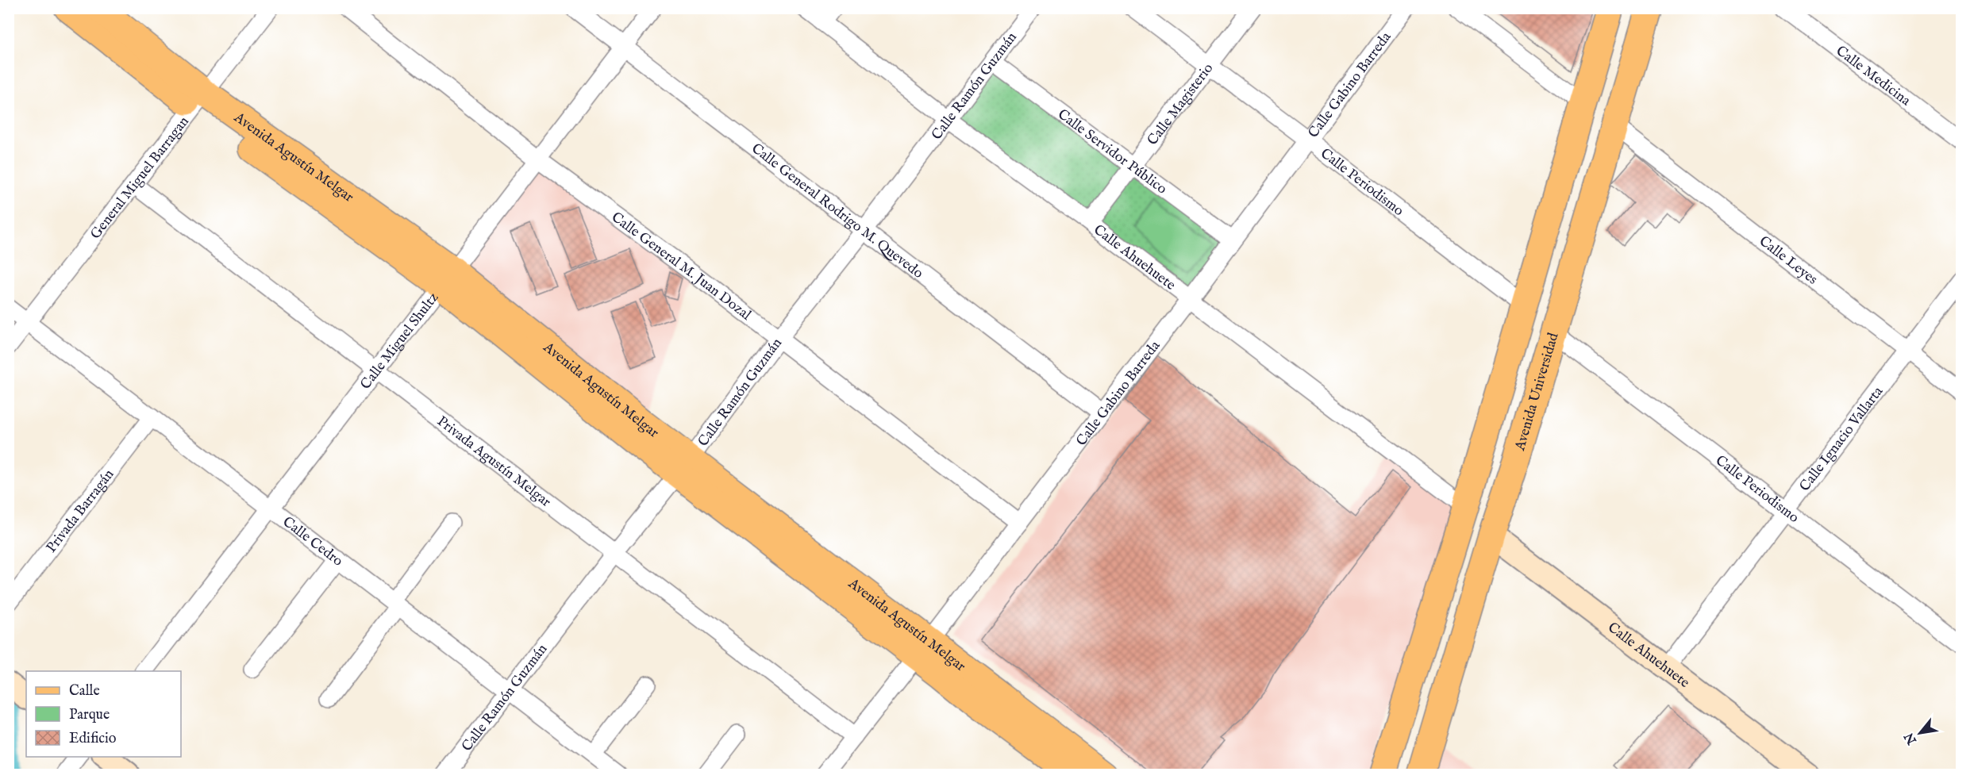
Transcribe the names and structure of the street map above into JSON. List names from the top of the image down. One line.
{"streets":{"main road":["Avenida Agustín Melgar","Avenida Universidad"],"street":["Calle Medicina","Calle Gabino Barreda","Calle Ramón Guzmán","Calle Magisterio","Calle Servidor Público","General Miguel Barragan","Calle Periodismo","Calle General Rodrigo M. Quevedo","Calle Ahuehuete","Calle Leyes","Calle General M. Juan Dozal","Calle Miguel Shultz","Calle Ignacio Vallarta","Privada Agustín Melgar","Privada Barragán","Calle Cedro"]},"crossings":[["Calle Gabino Barreda","Calle Servidor Público"],["Calle Gabino Barreda","Avenida Agustín Melgar"],["Calle Gabino Barreda","Calle Periodismo"],["Calle Gabino Barreda","Calle General Rodrigo M. Quevedo"],["Calle Gabino Barreda","Calle Ahuehuete"],["Calle Gabino Barreda","Calle General M. Juan Dozal"],["Calle Gabino Barreda","Privada Agustín Melgar"],["Calle Ramón Guzmán","Calle Servidor Público"],["Calle Ramón Guzmán","Avenida Agustín Melgar"],["Calle Ramón Guzmán","Calle General Rodrigo M. Quevedo"],["Calle Ramón Guzmán","Calle Ahuehuete"],["Calle Ramón Guzmán","Calle General M. Juan Dozal"],["Calle Ramón Guzmán","Privada Agustín Melgar"],["Calle Ramón Guzmán","Calle Cedro"],["Calle Magisterio","Calle Servidor Público"],["Calle Magisterio","Calle Periodismo"],["Calle Magisterio","Calle Ahuehuete"],["Avenida Agustín Melgar","General Miguel Barragan"],["Avenida Agustín Melgar","Calle Miguel Shultz"],["General Miguel Barragan","Privada Agustín Melgar"],["General Miguel Barragan","Calle Cedro"],["Calle Periodismo","Avenida Universidad"],["Calle Periodismo","Calle Ignacio Vallarta"],["Calle General Rodrigo M. Quevedo","Calle Miguel Shultz"],["Calle Ahuehuete","Avenida Universidad"],["Calle Ahuehuete","Calle Ignacio Vallarta"],["Calle Leyes","Avenida Universidad"],["Calle Leyes","Calle Ignacio Vallarta"],["Calle General M. Juan Dozal","Calle Miguel Shultz"],["Calle Miguel Shultz","Privada Agustín Melgar"],["Calle Miguel Shultz","Calle Cedro"],["Privada Barragán","Calle Cedro"]],"legend":["Calle","Parque","Edificio"],"north":"bottom left"}
